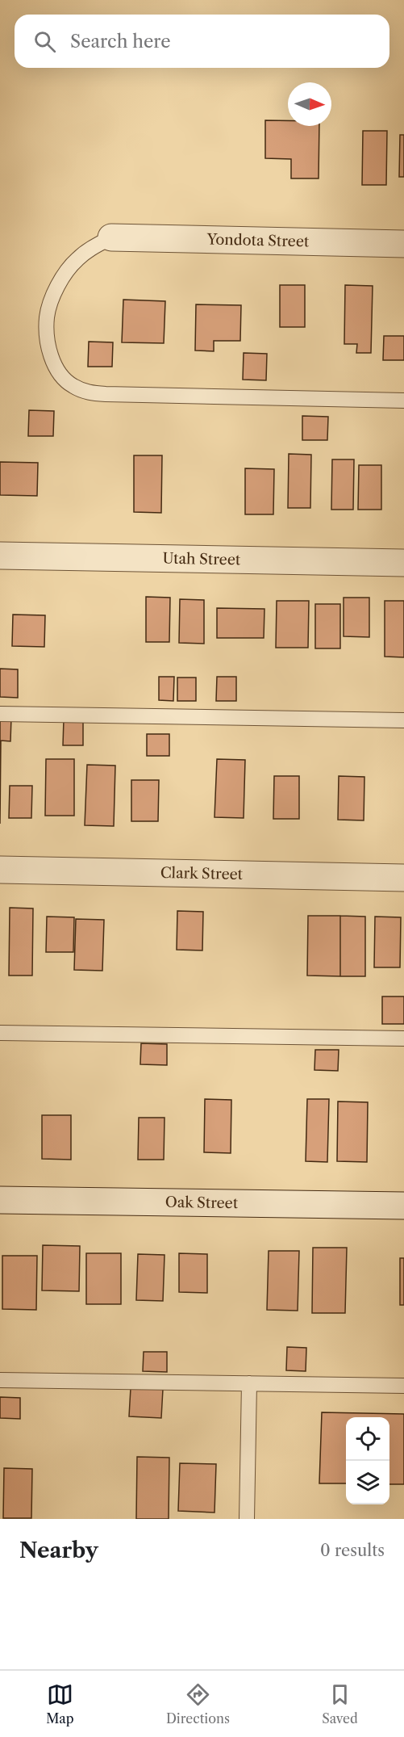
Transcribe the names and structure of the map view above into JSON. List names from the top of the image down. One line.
{"streets":{"street":["Yondota Street","Utah Street","Clark Street","Oak Street"]},"north":"right","page":{"search":"Search here","heading":["Nearby","0 results"],"nav":["Map","Directions","Saved"]}}
